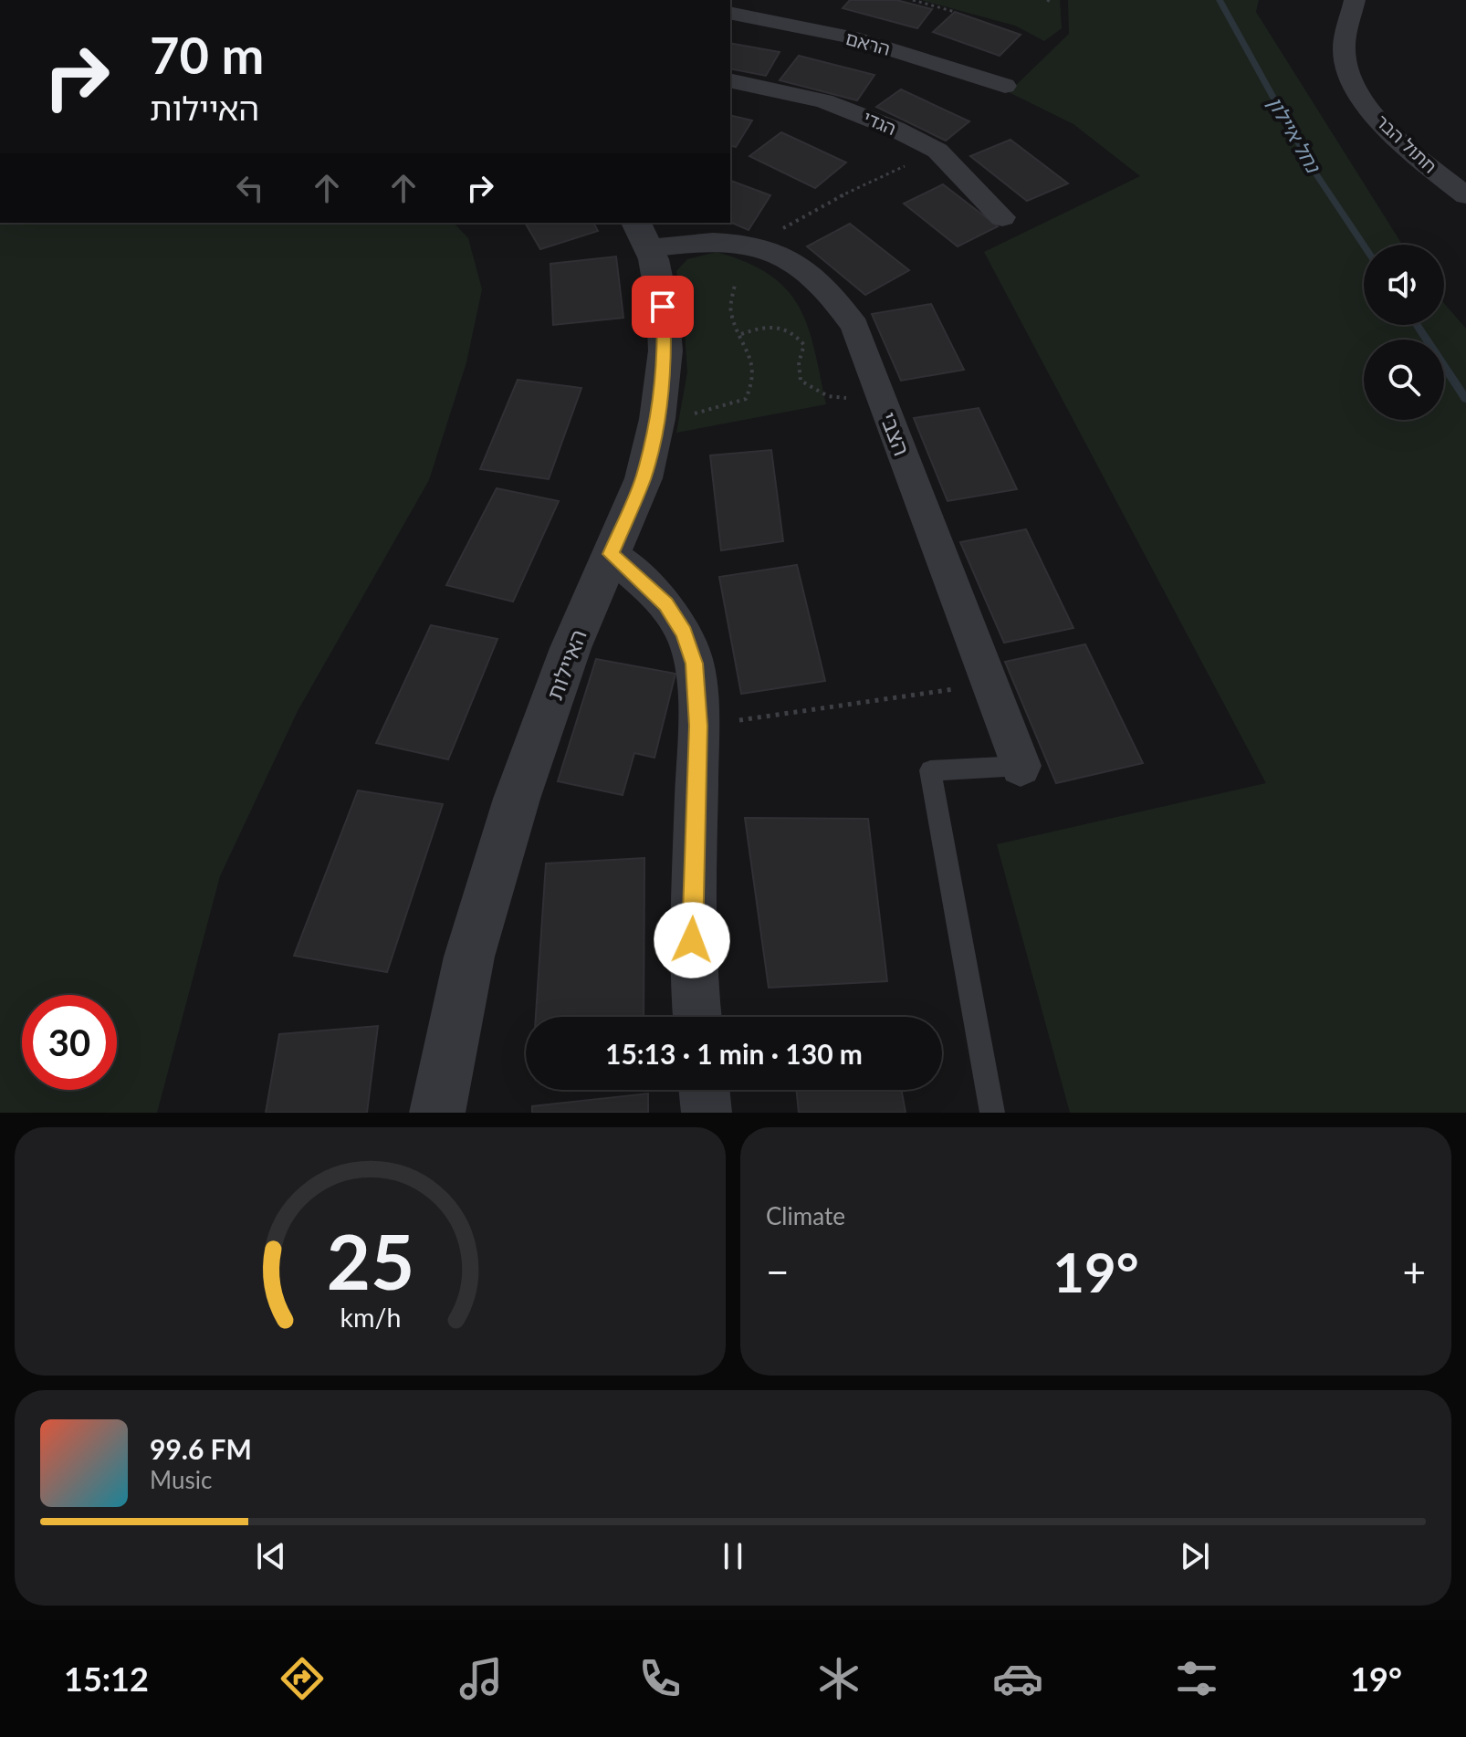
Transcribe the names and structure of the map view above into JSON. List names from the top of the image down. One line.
{"streets":{"street":["הראם","הגדי","חתול הבר","הצבי","האיילות"]},"crossings":[["הצבי","האיילות"]],"water":["נחל איילון"],"page":{"turn":["70 m","האיילות"],"limit":"30","trip":"15:13 · 1 min · 130 m","tile":"Climate","heat":["−","19°","+"],"song":["99.6 FM","Music"],"tabs":["15:12","19°"],"gauge":["25","km/h"]}}
